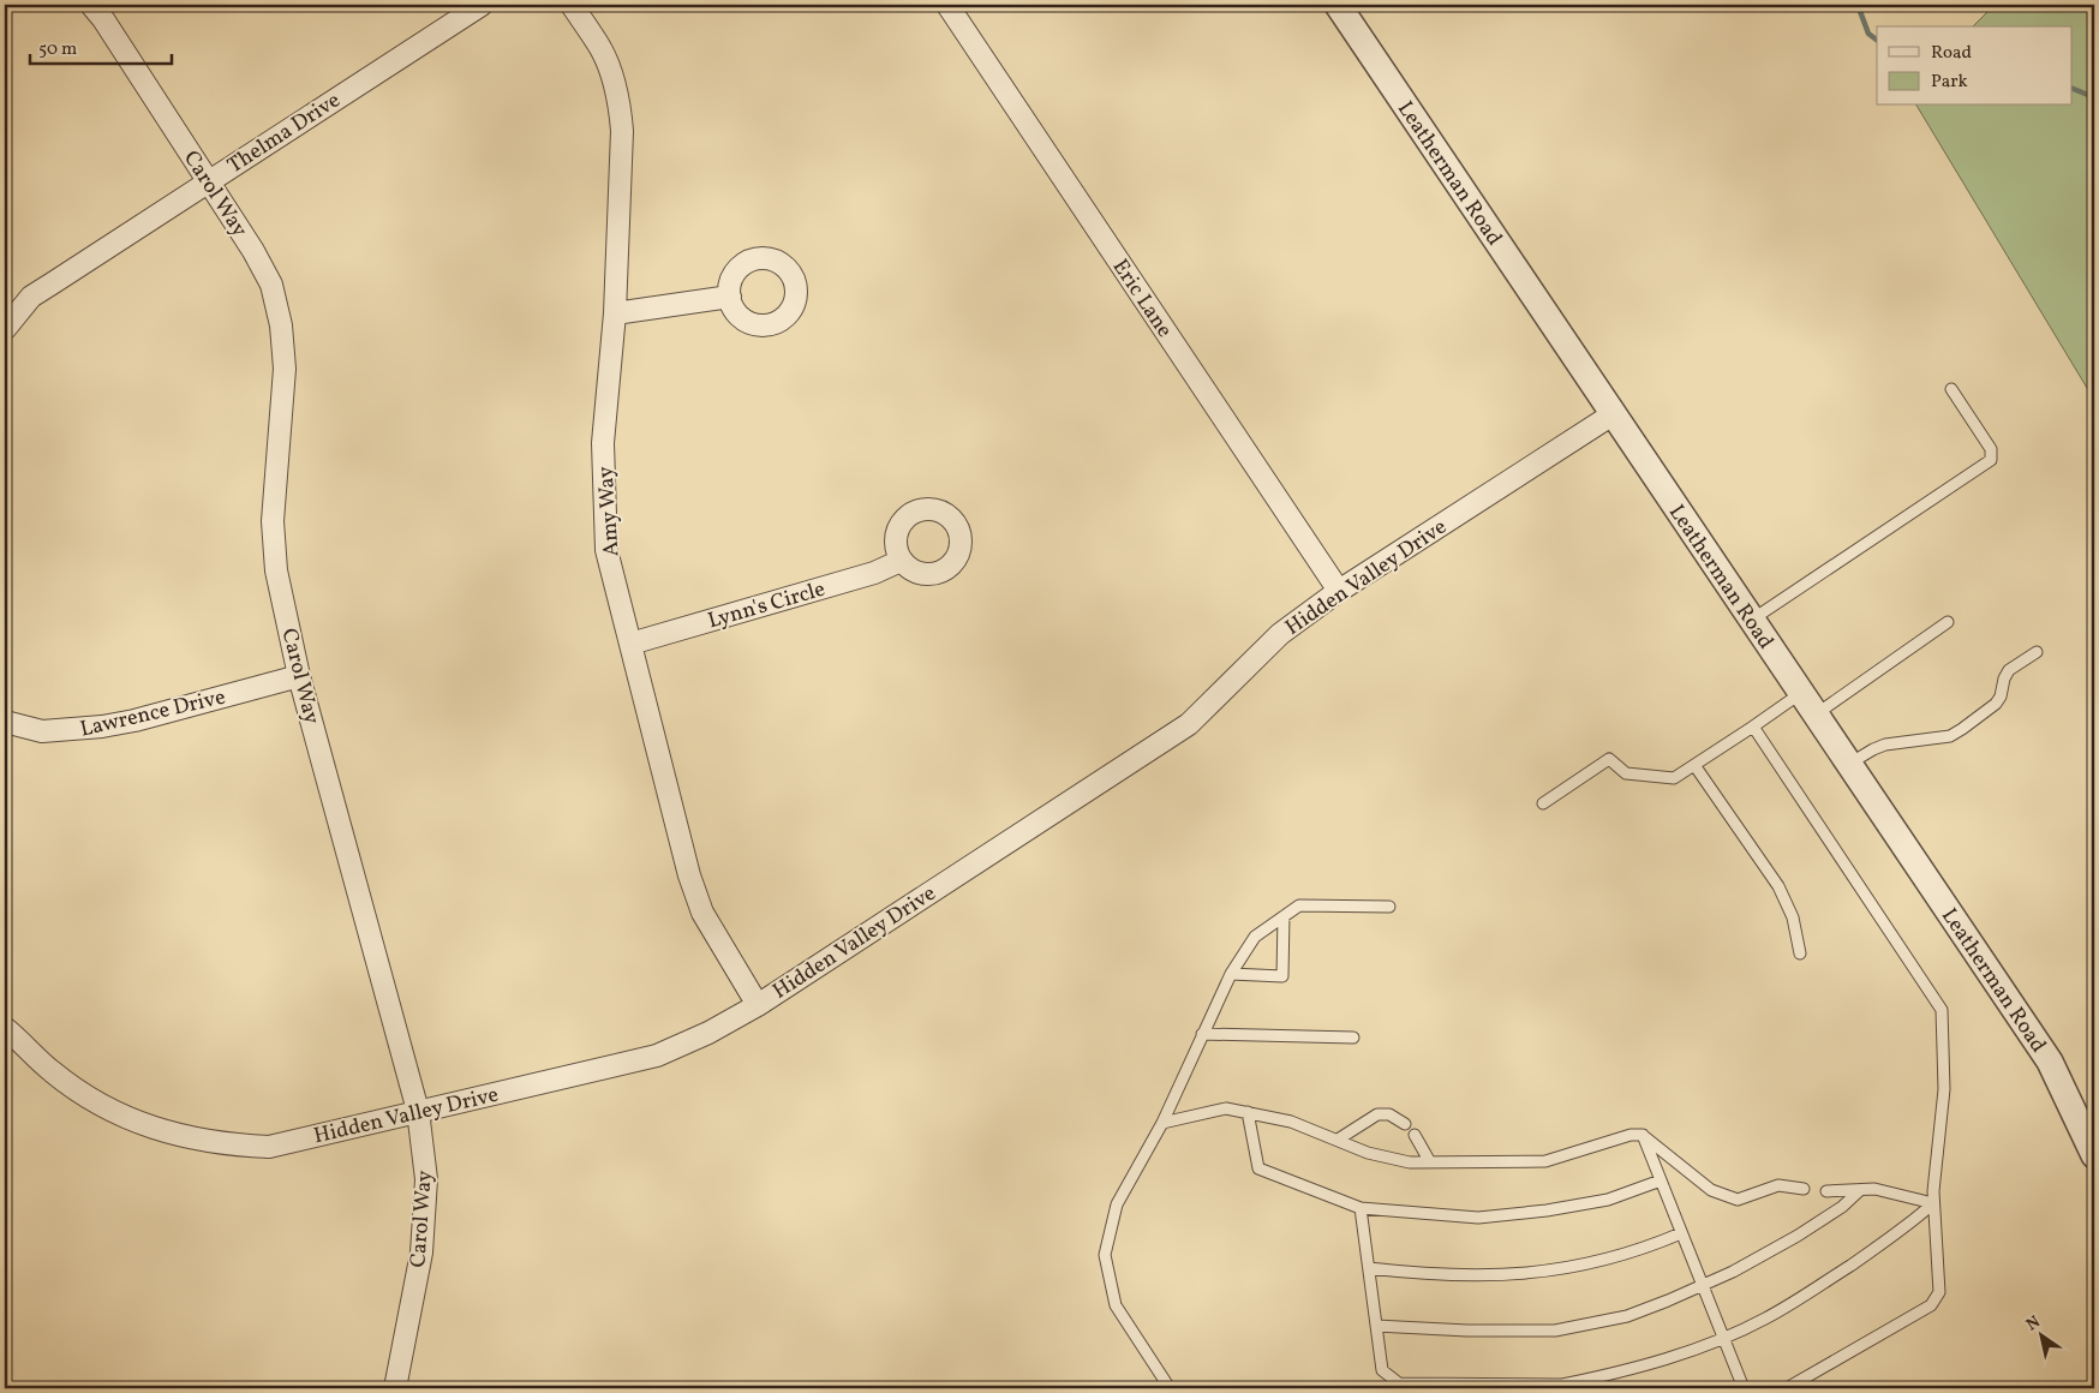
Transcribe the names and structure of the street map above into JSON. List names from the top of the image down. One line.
{"streets":{"street":["Thelma Drive","Leatherman Road","Carol Way","Eric Lane","Amy Way","Hidden Valley Drive","Lynn's Circle","Lawrence Drive"]},"crossings":[["Thelma Drive","Carol Way"],["Leatherman Road","Hidden Valley Drive"],["Carol Way","Hidden Valley Drive"],["Carol Way","Lawrence Drive"],["Eric Lane","Hidden Valley Drive"],["Amy Way","Hidden Valley Drive"],["Amy Way","Lynn's Circle"]],"legend":["Road","Park"],"scale_bar":"50 m","north":"top left"}
